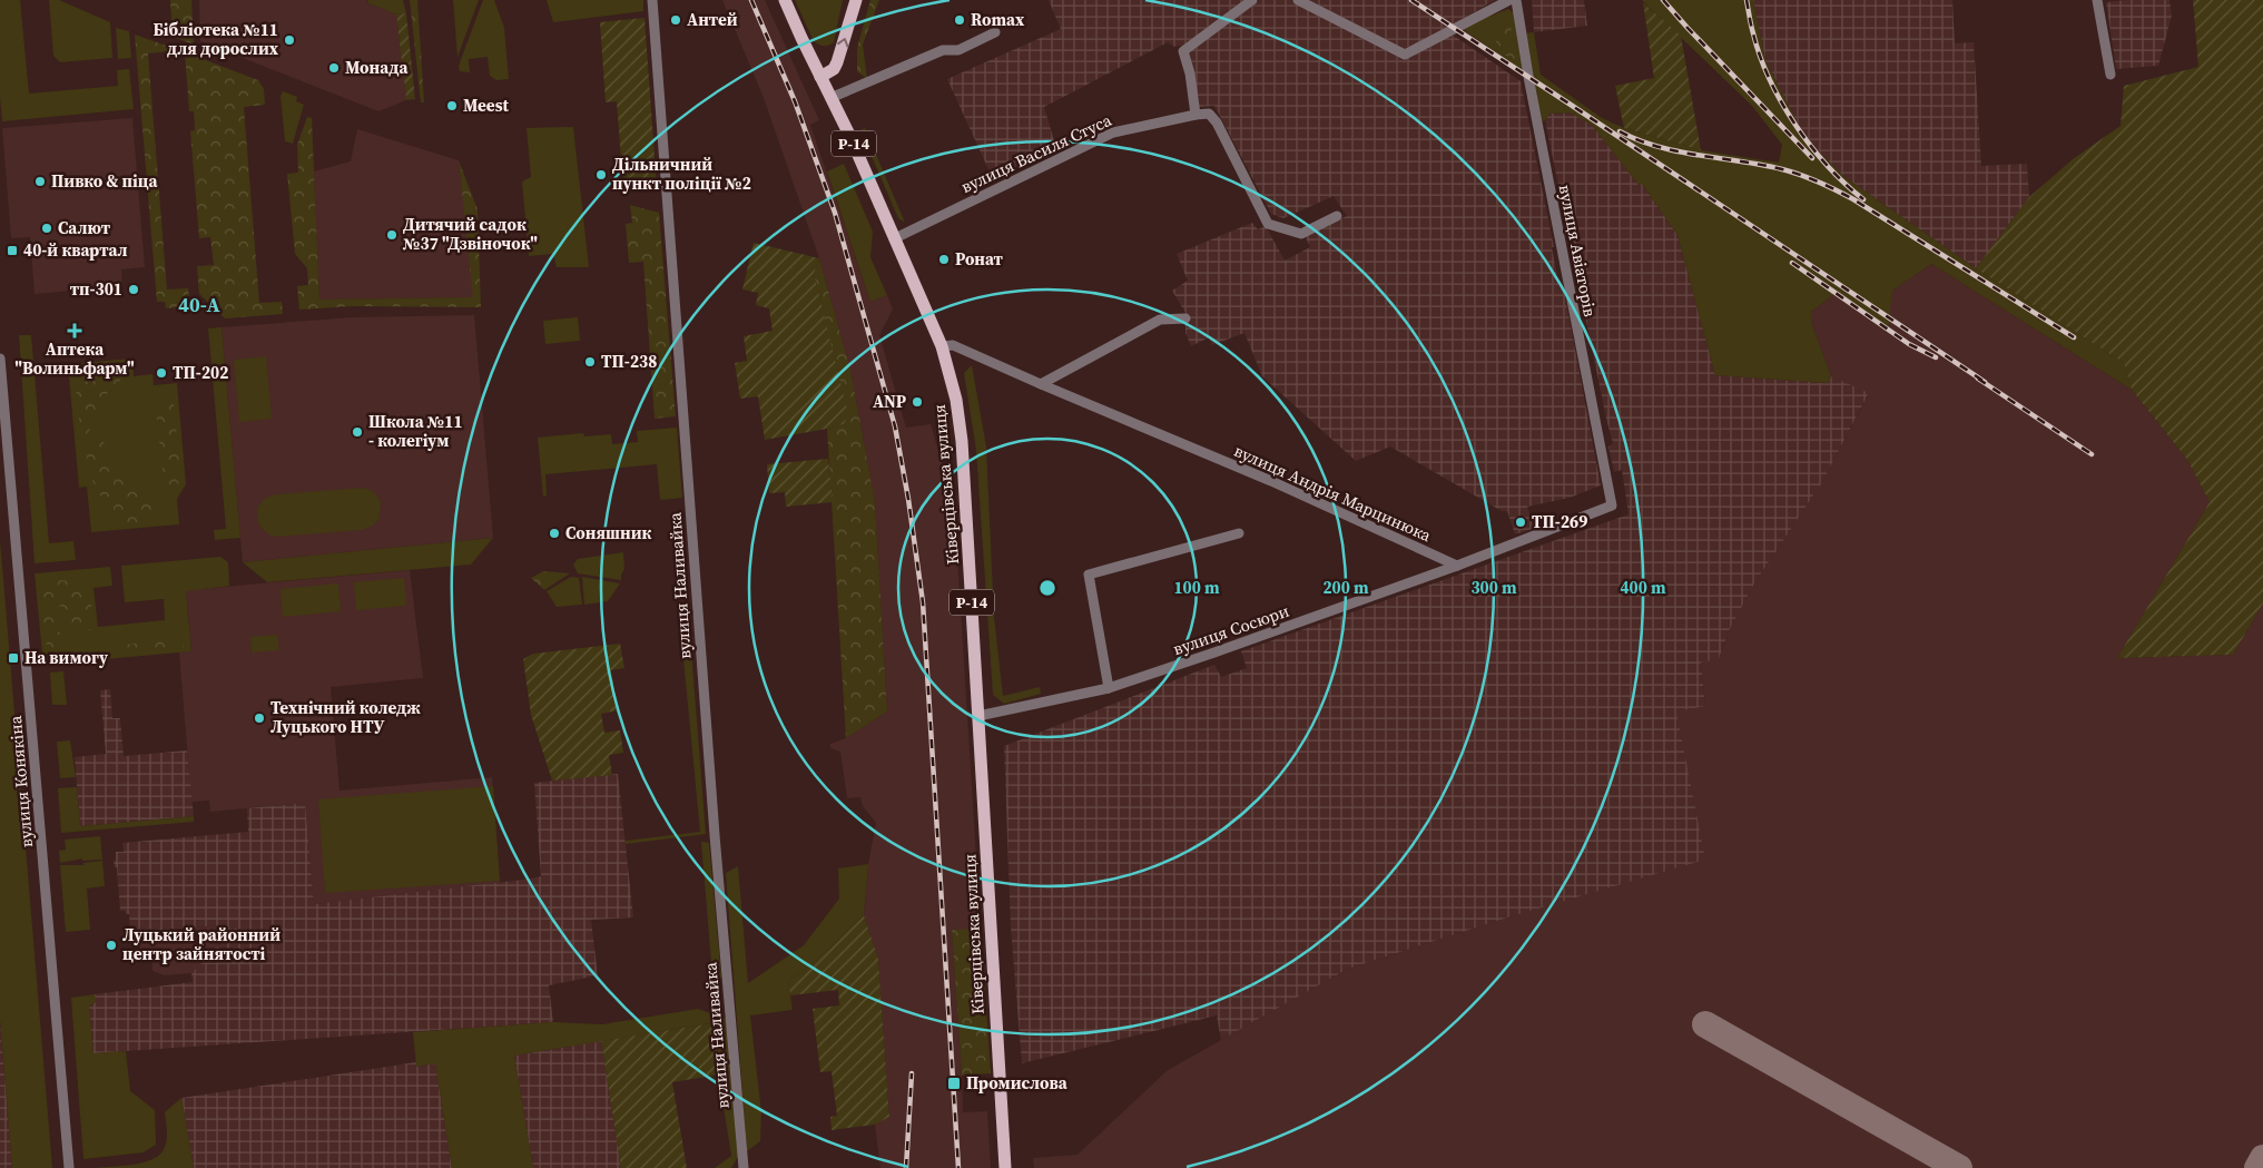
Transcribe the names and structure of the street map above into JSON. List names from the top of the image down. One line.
{"streets":{"main road":["Р-14","Ківерцівська вулиця"],"street":["вулиця Василя Стуса","вулиця Авіаторів","вулиця Андрія Марцинюка","вулиця Наливайка","вулиця Сосюри","вулиця Конякіна"]},"crossings":[["вулиця Василя Стуса","Ківерцівська вулиця"],["вулиця Авіаторів","вулиця Андрія Марцинюка"],["вулиця Авіаторів","вулиця Сосюри"],["Ківерцівська вулиця","вулиця Андрія Марцинюка"],["Ківерцівська вулиця","вулиця Сосюри"],["вулиця Андрія Марцинюка","вулиця Сосюри"]],"districts":["40-А"],"places":{"other":["Антей","Romax","Бібліотека №11 для дорослих","Монада","Meest","Дільничний пункт поліції №2","Пивко & піца","Салют","Дитячий садок №37 \"Дзвіночок\"","Ронат","тп-301","ТП-238","ТП-202","ANP","Школа №11 - колегіум","ТП-269","Соняшник","Технічний коледж Луцького НТУ","Луцький районний центр зайнятості"],"transit":["40-й квартал","На вимогу","Промислова"],"health":["Аптека \"Волиньфарм\""]},"rings":["100 m","200 m","300 m","400 m"]}
